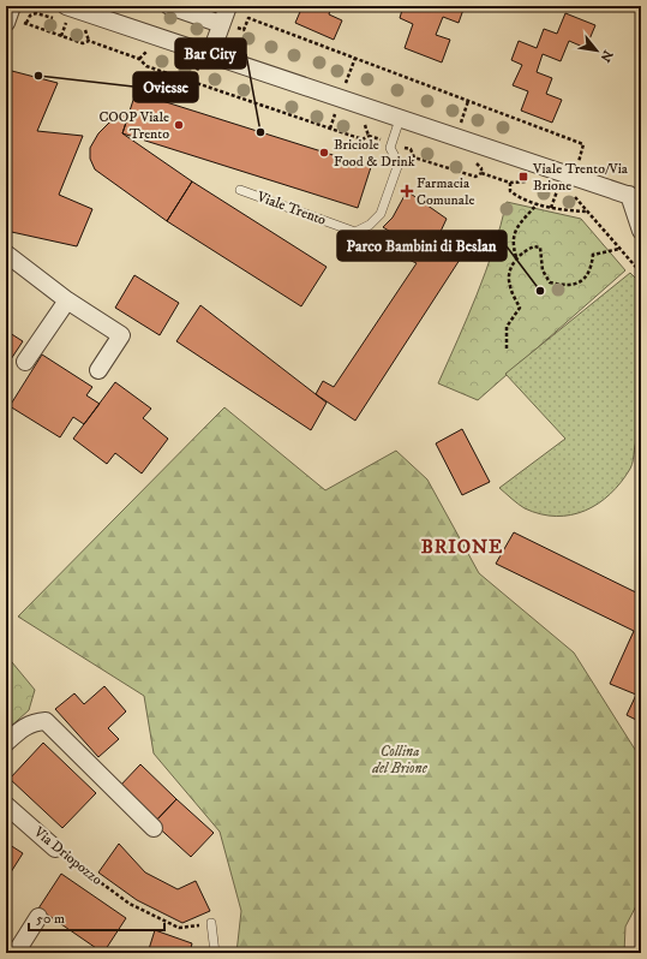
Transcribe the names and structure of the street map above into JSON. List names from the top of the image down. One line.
{"streets":{"street":["Via Driopozzo"],"lane":["Viale Trento"]},"districts":["BRIONE"],"parks":["Collina del Brione"],"places":{"other":["Oviesse","COOP Viale Trento","Bar City","Briciole Food & Drink","Parco Bambini di Beslan"],"transit":["Viale Trento/Via Brione"],"health":["Farmacia Comunale"]},"scale_bar":"50 m","north":"bottom right"}
